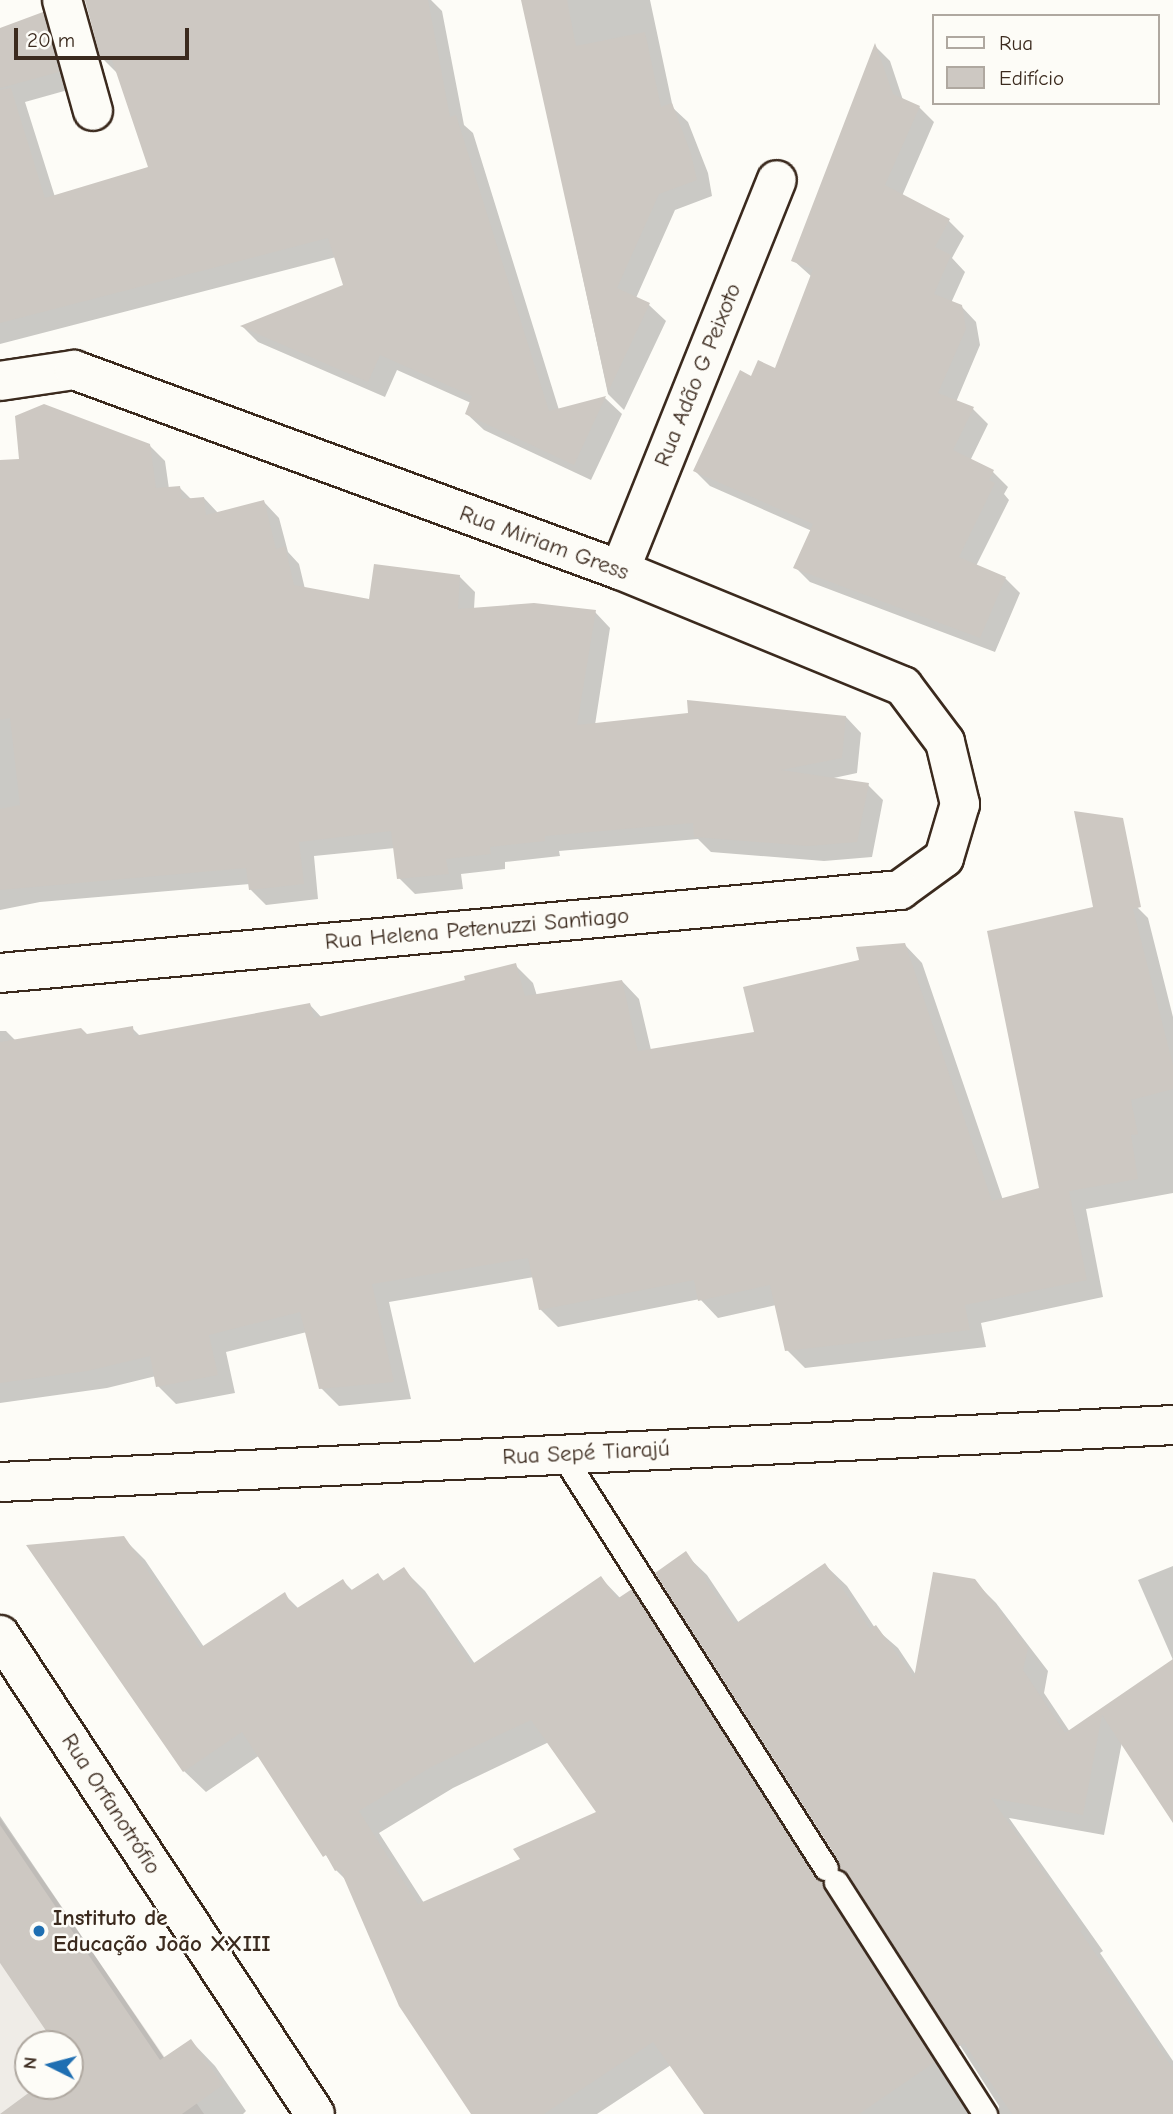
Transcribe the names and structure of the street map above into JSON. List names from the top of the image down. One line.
{"streets":{"street":["Rua Adão G Peixoto","Rua Miriam Gress","Rua Helena Petenuzzi Santiago","Rua Sepé Tiarajú","Rua Orfanotrófio"]},"crossings":[["Rua Adão G Peixoto","Rua Miriam Gress"],["Rua Miriam Gress","Rua Helena Petenuzzi Santiago"]],"places":["Instituto de Educação João XXIII"],"legend":["Rua","Edifício"],"scale_bar":"20 m","north":"left"}
